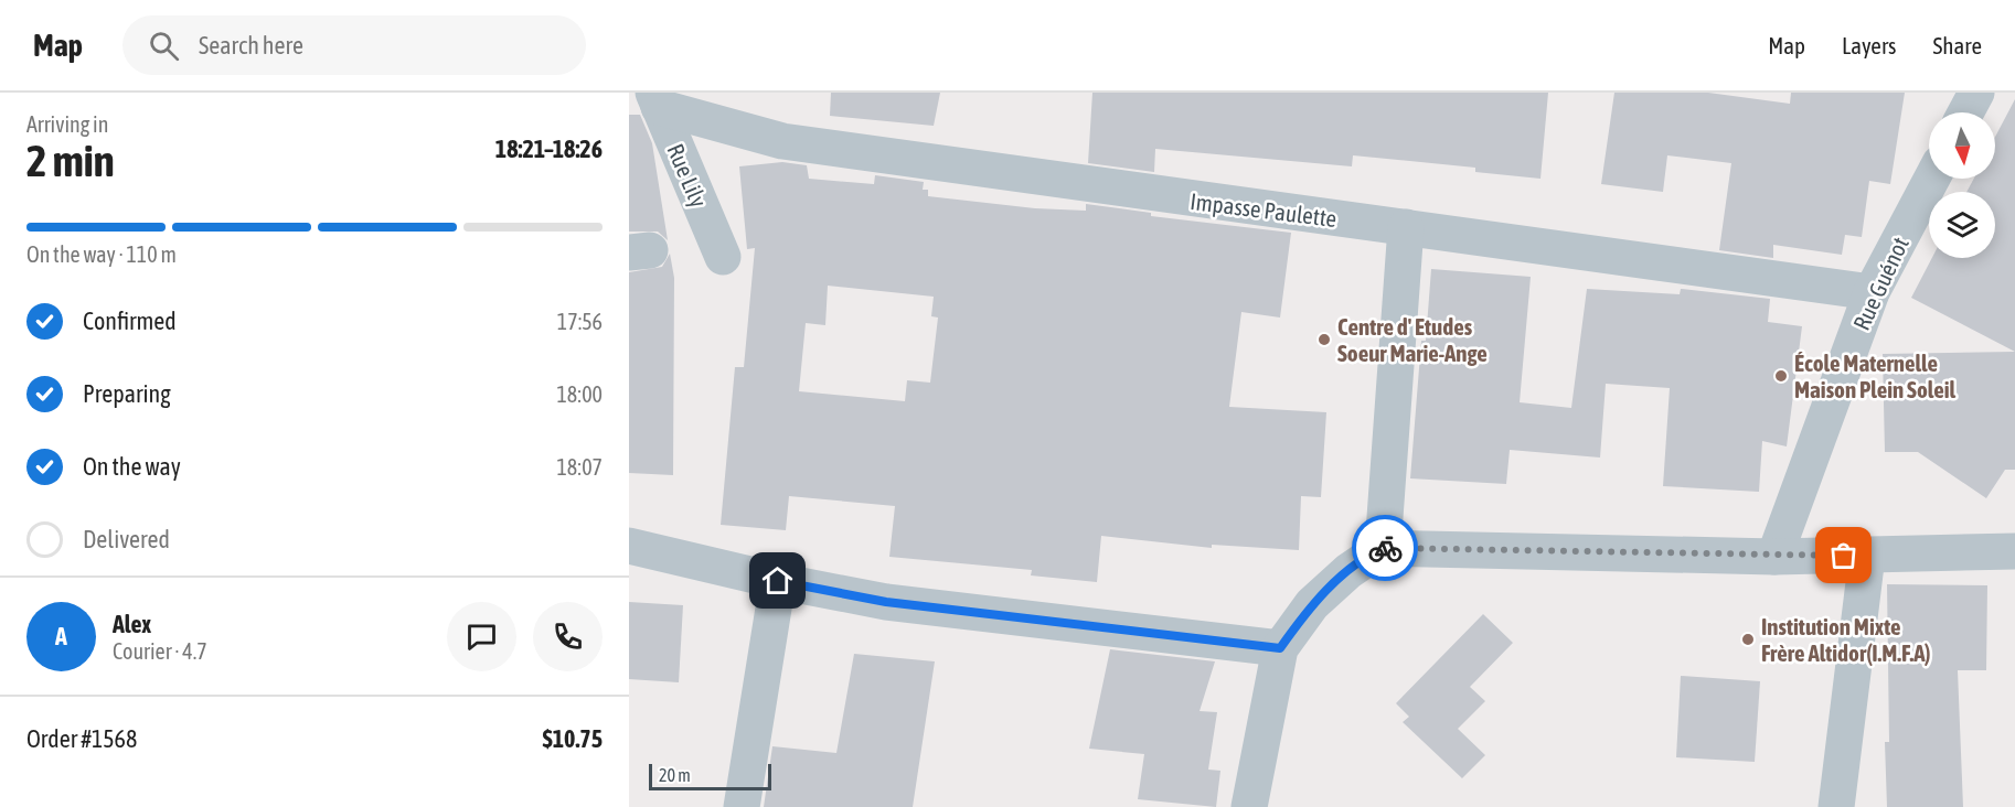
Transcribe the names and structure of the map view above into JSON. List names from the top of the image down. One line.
{"streets":{"street":["Rue Lily","Impasse Paulette","Rue Guénot"]},"crossings":[["Rue Lily","Impasse Paulette"],["Impasse Paulette","Rue Guénot"]],"places":["Centre d' Etudes Soeur Marie-Ange","École Maternelle Maison Plein Soleil","Institution Mixte Frère Altidor(I.M.F.A)"],"scale_bar":"20 m","north":"bottom","page":{"header":"Map","search":"Search here","nav":["Map","Layers","Share"],"heading":["2 min","Arriving in","18:21–18:26"],"panel":["Alex","Courier · 4.7","Order #1568","$10.75"],"bar":"On the way · 110 m","list":[["Confirmed","17:56"],["Preparing","18:00"],["On the way","18:07"],"Delivered"],"round":"A","scale":"20 m"}}
